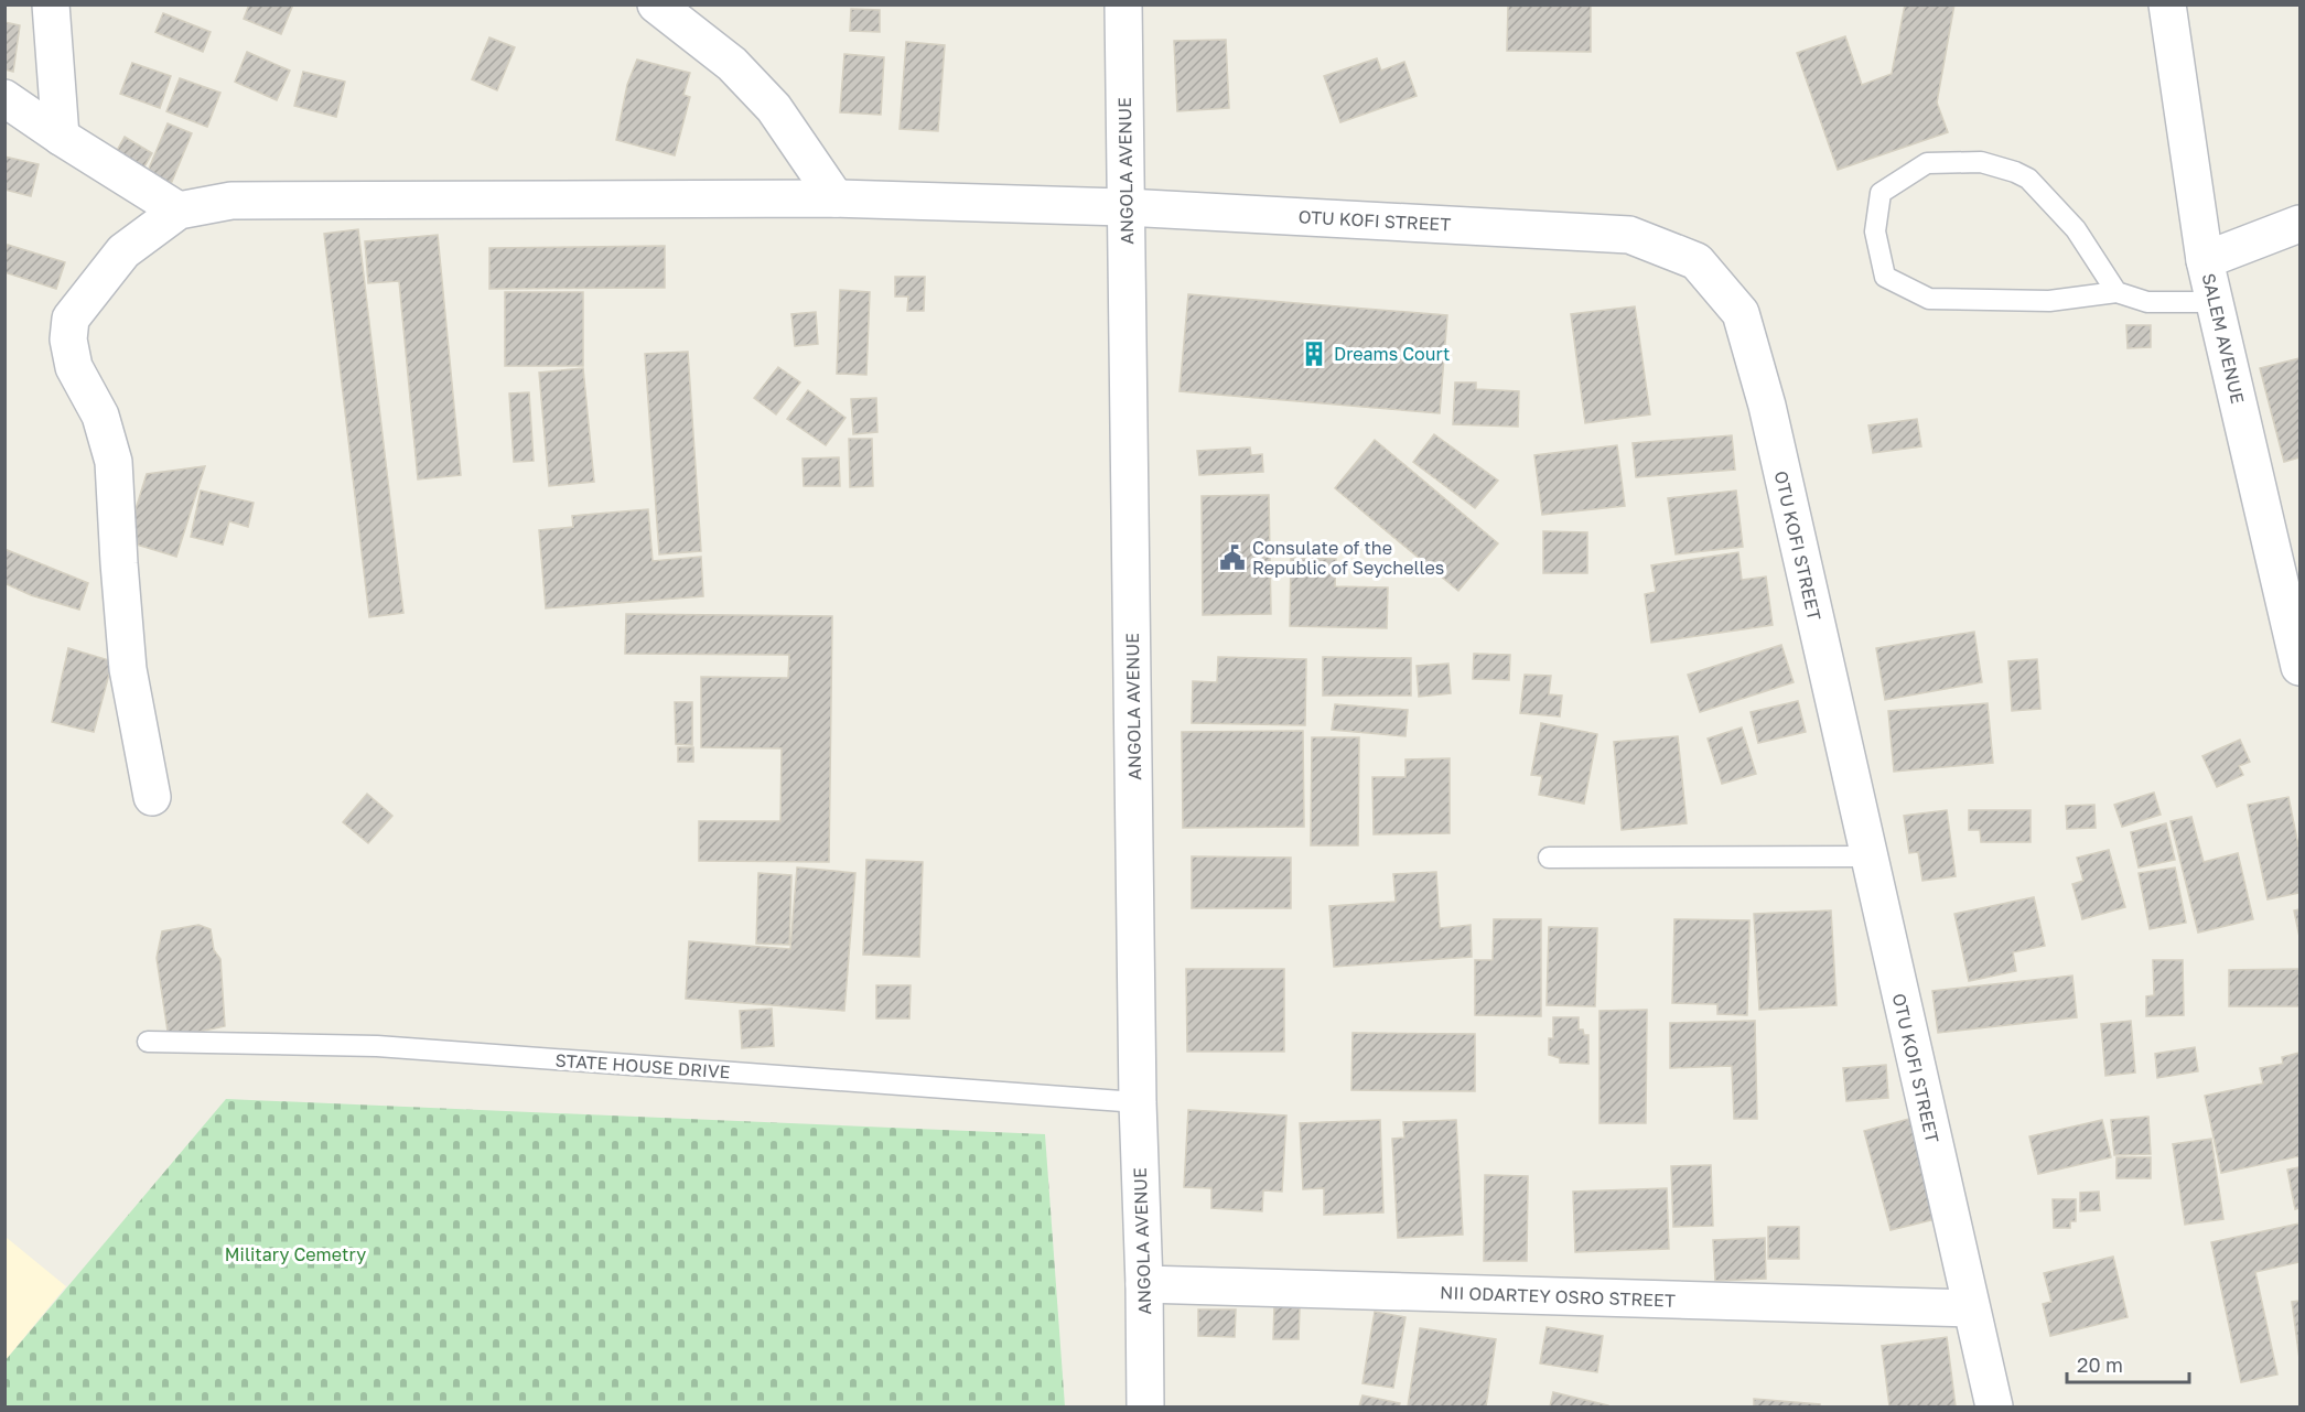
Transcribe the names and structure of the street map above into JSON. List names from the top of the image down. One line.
{"streets":{"street":["ANGOLA AVENUE","OTU KOFI STREET","SALEM AVENUE","NII ODARTEY OSRO STREET"],"lane":["STATE HOUSE DRIVE"]},"crossings":[["ANGOLA AVENUE","OTU KOFI STREET"],["ANGOLA AVENUE","STATE HOUSE DRIVE"],["ANGOLA AVENUE","NII ODARTEY OSRO STREET"],["OTU KOFI STREET","NII ODARTEY OSRO STREET"]],"parks":["Military Cemetry"],"places":{"building":["Dreams Court"],"public building":["Consulate of the Republic of Seychelles"]},"scale_bar":"20 m"}
